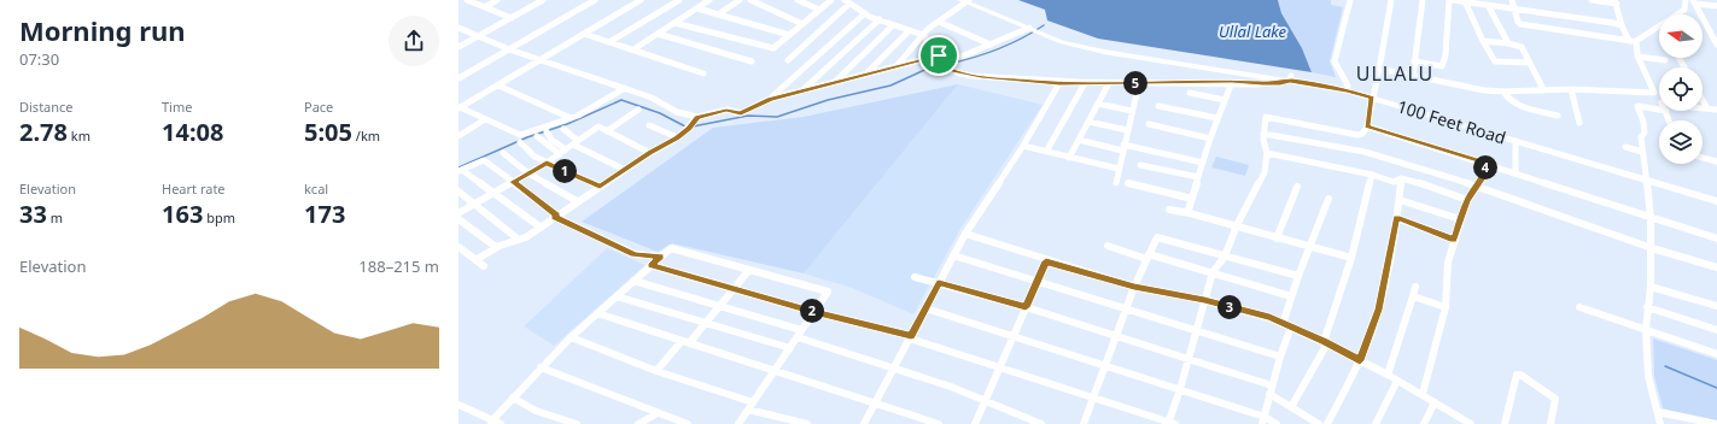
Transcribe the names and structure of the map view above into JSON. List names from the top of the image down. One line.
{"streets":{"main road":["100 Feet Road"]},"districts":["ULLALU"],"water":["Ullal Lake"],"north":"left","page":{"heading":["Morning run","07:30"],"pins":["5","4","1","3","2"],"stats":[["Distance","2.78 km"],["Time","14:08"],["Pace","5:05 /km"],["Elevation","33 m"],["Heart rate","163 bpm"],["kcal","173"]],"chart":["Elevation","188–215 m"]}}
